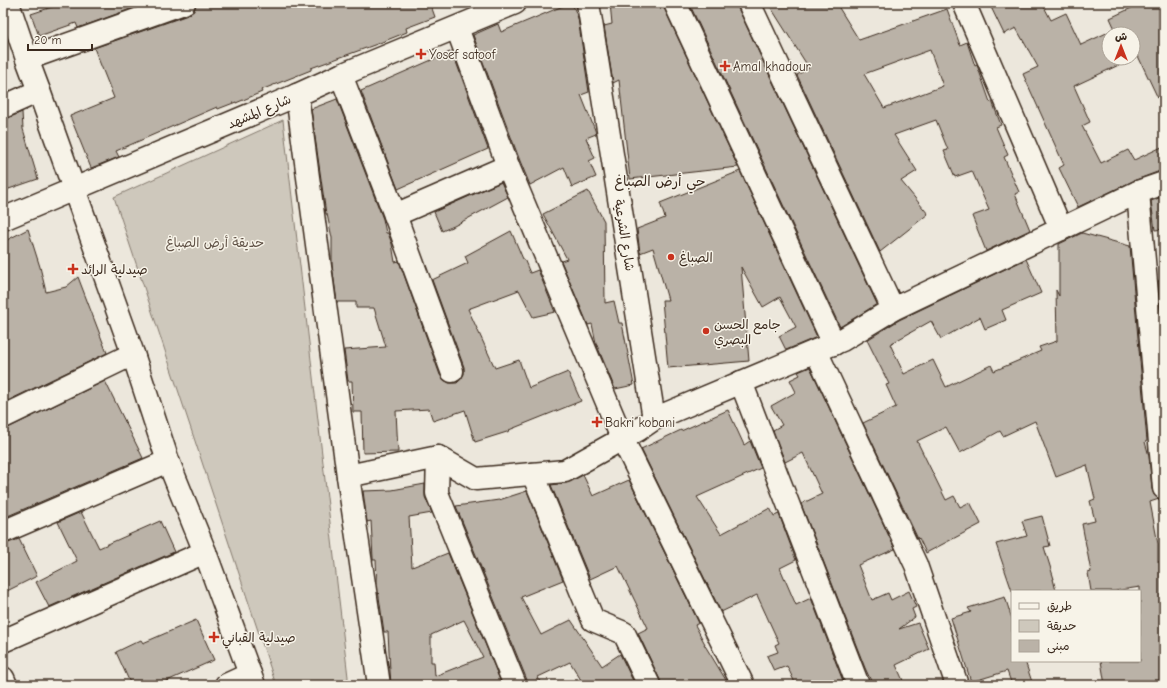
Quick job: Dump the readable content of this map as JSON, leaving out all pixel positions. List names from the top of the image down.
{
  "streets": {
    "street": ["شارع المشهد", "شارع الشرعية"]
  },
  "districts": ["حي أرض الصباغ"],
  "parks": ["حديقة أرض الصباغ"],
  "places": {
    "health": [
      "Yosef satoof",
      "Amal khadour",
      "صيدلية الرائد",
      "Bakri kobani",
      "صيدلية القباني"
    ],
    "other": ["الصباغ", "جامع الحسن البصري"]
  },
  "legend": ["طريق", "حديقة", "مبنى"],
  "scale_bar": "20 m",
  "north": "top"
}
